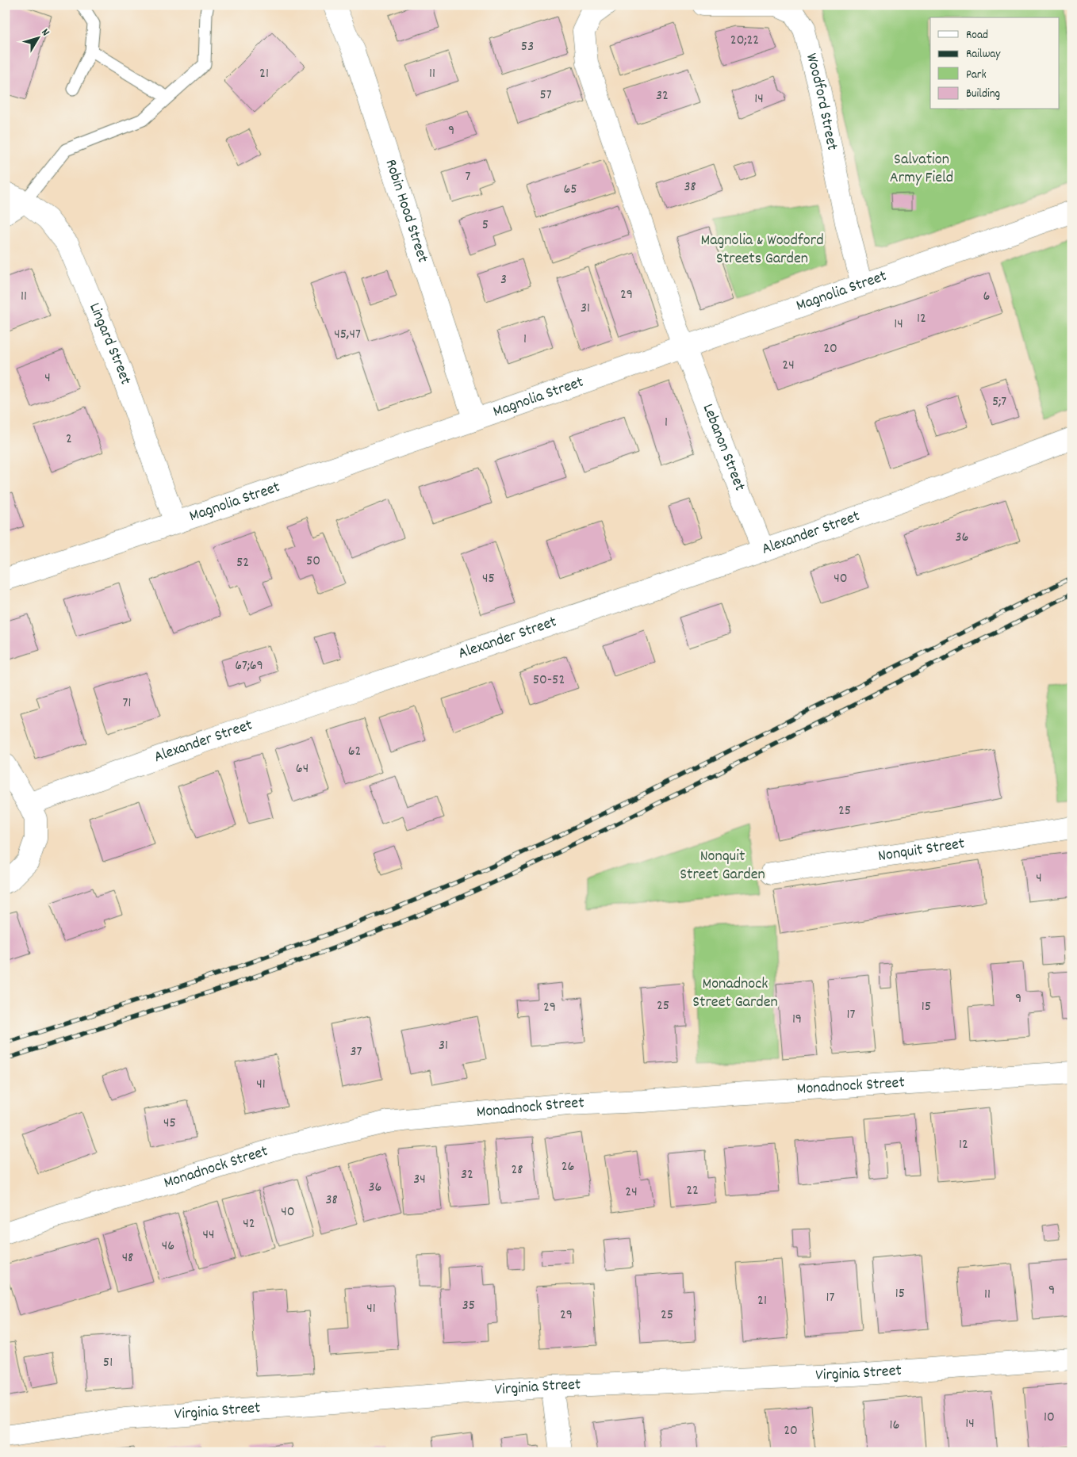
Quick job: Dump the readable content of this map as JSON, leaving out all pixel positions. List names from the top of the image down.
{
  "streets": {
    "street": [
      "Woodford Street",
      "Robin Hood Street",
      "Magnolia Street",
      "Lingard Street",
      "Lebanon Street",
      "Alexander Street",
      "Nonquit Street",
      "Monadnock Street",
      "Virginia Street"
    ]
  },
  "crossings": [
    ["Woodford Street", "Magnolia Street"],
    ["Robin Hood Street", "Magnolia Street"],
    ["Magnolia Street", "Lingard Street"],
    ["Magnolia Street", "Lebanon Street"],
    ["Lebanon Street", "Alexander Street"]
  ],
  "parks": [
    "Salvation Army Field",
    "Magnolia & Woodford Streets Garden",
    "Nonquit Street Garden",
    "Monadnock Street Garden"
  ],
  "house_numbers": [
    "20;22",
    "53",
    "21",
    "11",
    "57",
    "32",
    "14",
    "9",
    "7",
    "38",
    "65",
    "5",
    "3",
    "29",
    "11",
    "6",
    "31",
    "12",
    "14",
    "45,47",
    "1",
    "20",
    "24",
    "4",
    "5;7",
    "1",
    "2",
    "36",
    "50",
    "52",
    "45",
    "40",
    "67;69",
    "50-52",
    "71",
    "62",
    "64",
    "25",
    "4",
    "9",
    "25",
    "15",
    "29",
    "17",
    "19",
    "31",
    "37",
    "41",
    "45",
    "12",
    "26",
    "28",
    "32",
    "34",
    "36",
    "22",
    "24",
    "38",
    "40",
    "42",
    "44",
    "46",
    "48",
    "9",
    "15",
    "11",
    "17",
    "21",
    "35",
    "41",
    "29",
    "25",
    "51",
    "10",
    "14",
    "16",
    "20"
  ],
  "legend": [
    "Road",
    "Railway",
    "Park",
    "Building"
  ],
  "north": "top right"
}
